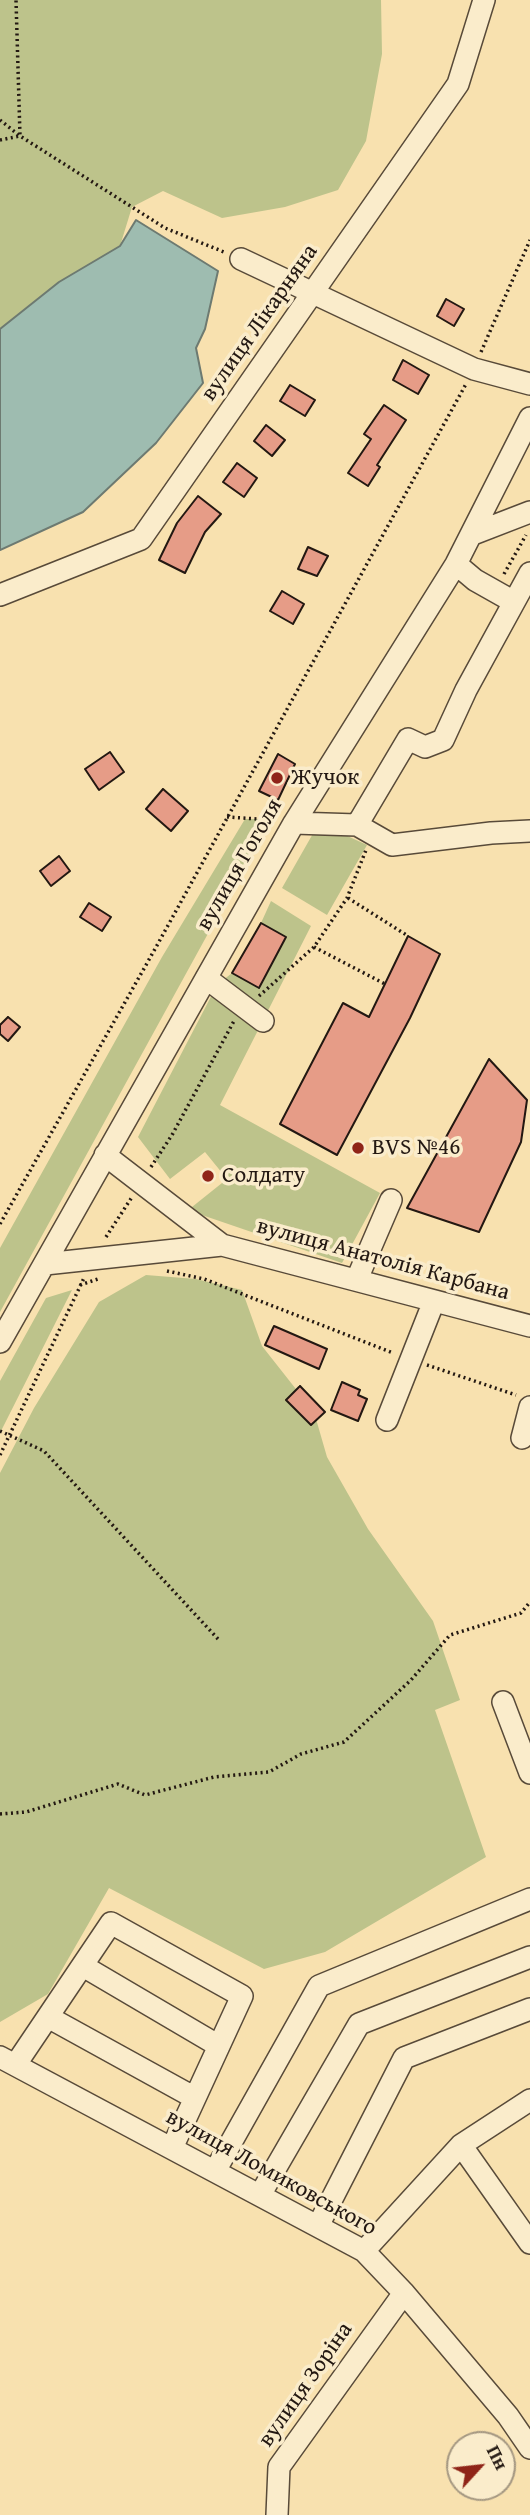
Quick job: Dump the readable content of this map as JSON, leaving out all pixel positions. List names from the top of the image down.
{
  "streets": {
    "street": [
      "вулиця Лікарняна",
      "вулиця Гоголя",
      "вулиця Анатолія Карбана",
      "вулиця Ломиковського",
      "вулиця Зоріна"
    ]
  },
  "crossings": [
    ["вулиця Ломиковського", "вулиця Зоріна"]
  ],
  "places": ["Жучок", "BVS №46", "Солдату"],
  "north": "top right"
}
